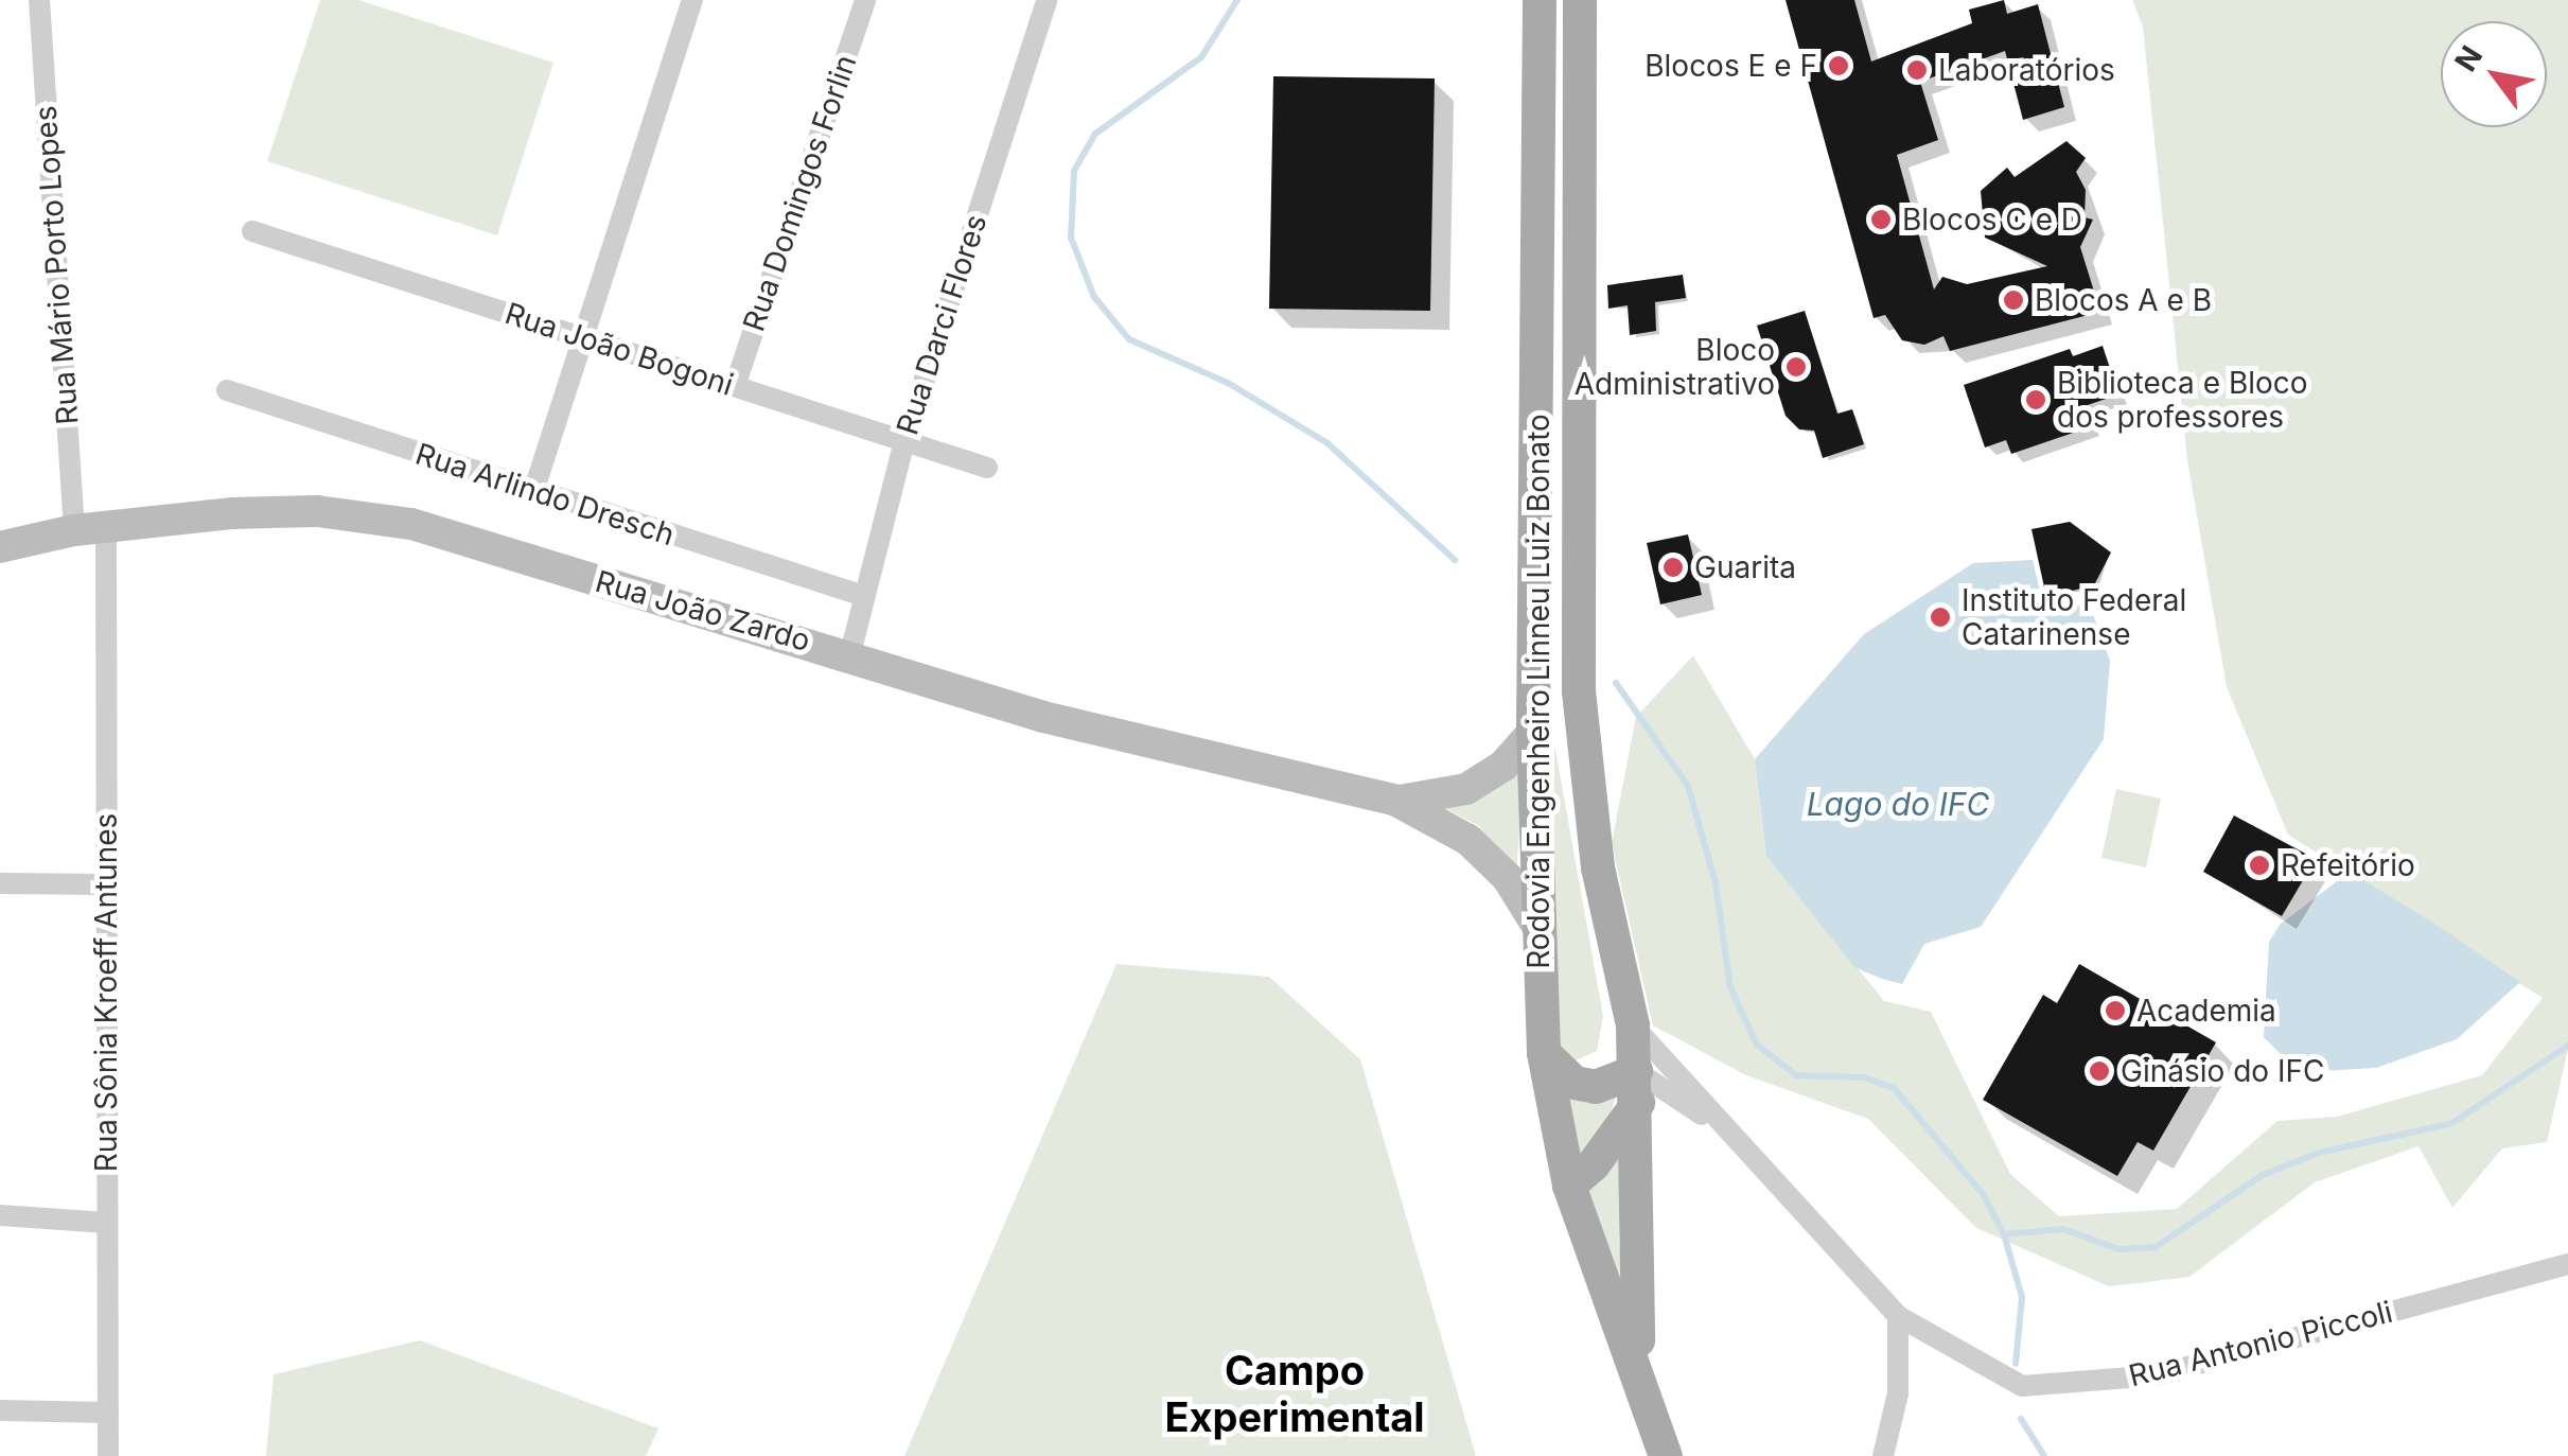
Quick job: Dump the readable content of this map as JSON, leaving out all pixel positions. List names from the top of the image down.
{
  "streets": {
    "main road": ["Rua João Zardo", "Rodovia Engenheiro Linneu Luiz Bonato"],
    "street": [
      "Rua Domingos Forlin",
      "Rua Mário Porto Lopes",
      "Rua Darci Flores",
      "Rua João Bogoni",
      "Rua Arlindo Dresch",
      "Rua Sônia Kroeff Antunes",
      "Rua Antonio Piccoli"
    ]
  },
  "crossings": [
    ["Rua Domingos Forlin", "Rua João Bogoni"],
    ["Rua Mário Porto Lopes", "Rua João Zardo"],
    ["Rua Mário Porto Lopes", "Rua Sônia Kroeff Antunes"],
    ["Rua Darci Flores", "Rua João Bogoni"],
    ["Rua Darci Flores", "Rua Arlindo Dresch"],
    ["Rua Darci Flores", "Rua João Zardo"],
    ["Rua João Zardo", "Rodovia Engenheiro Linneu Luiz Bonato"],
    ["Rua João Zardo", "Rua Sônia Kroeff Antunes"]
  ],
  "districts": ["Campo Experimental"],
  "water": ["Lago do IFC"],
  "places": [
    "Blocos E e F",
    "Laboratórios",
    "Blocos C e D",
    "Blocos A e B",
    "Bloco Administrativo",
    "Biblioteca e Bloco dos professores",
    "Guarita",
    "Instituto Federal Catarinense",
    "Refeitório",
    "Academia",
    "Ginásio do IFC"
  ],
  "north": "top left"
}
